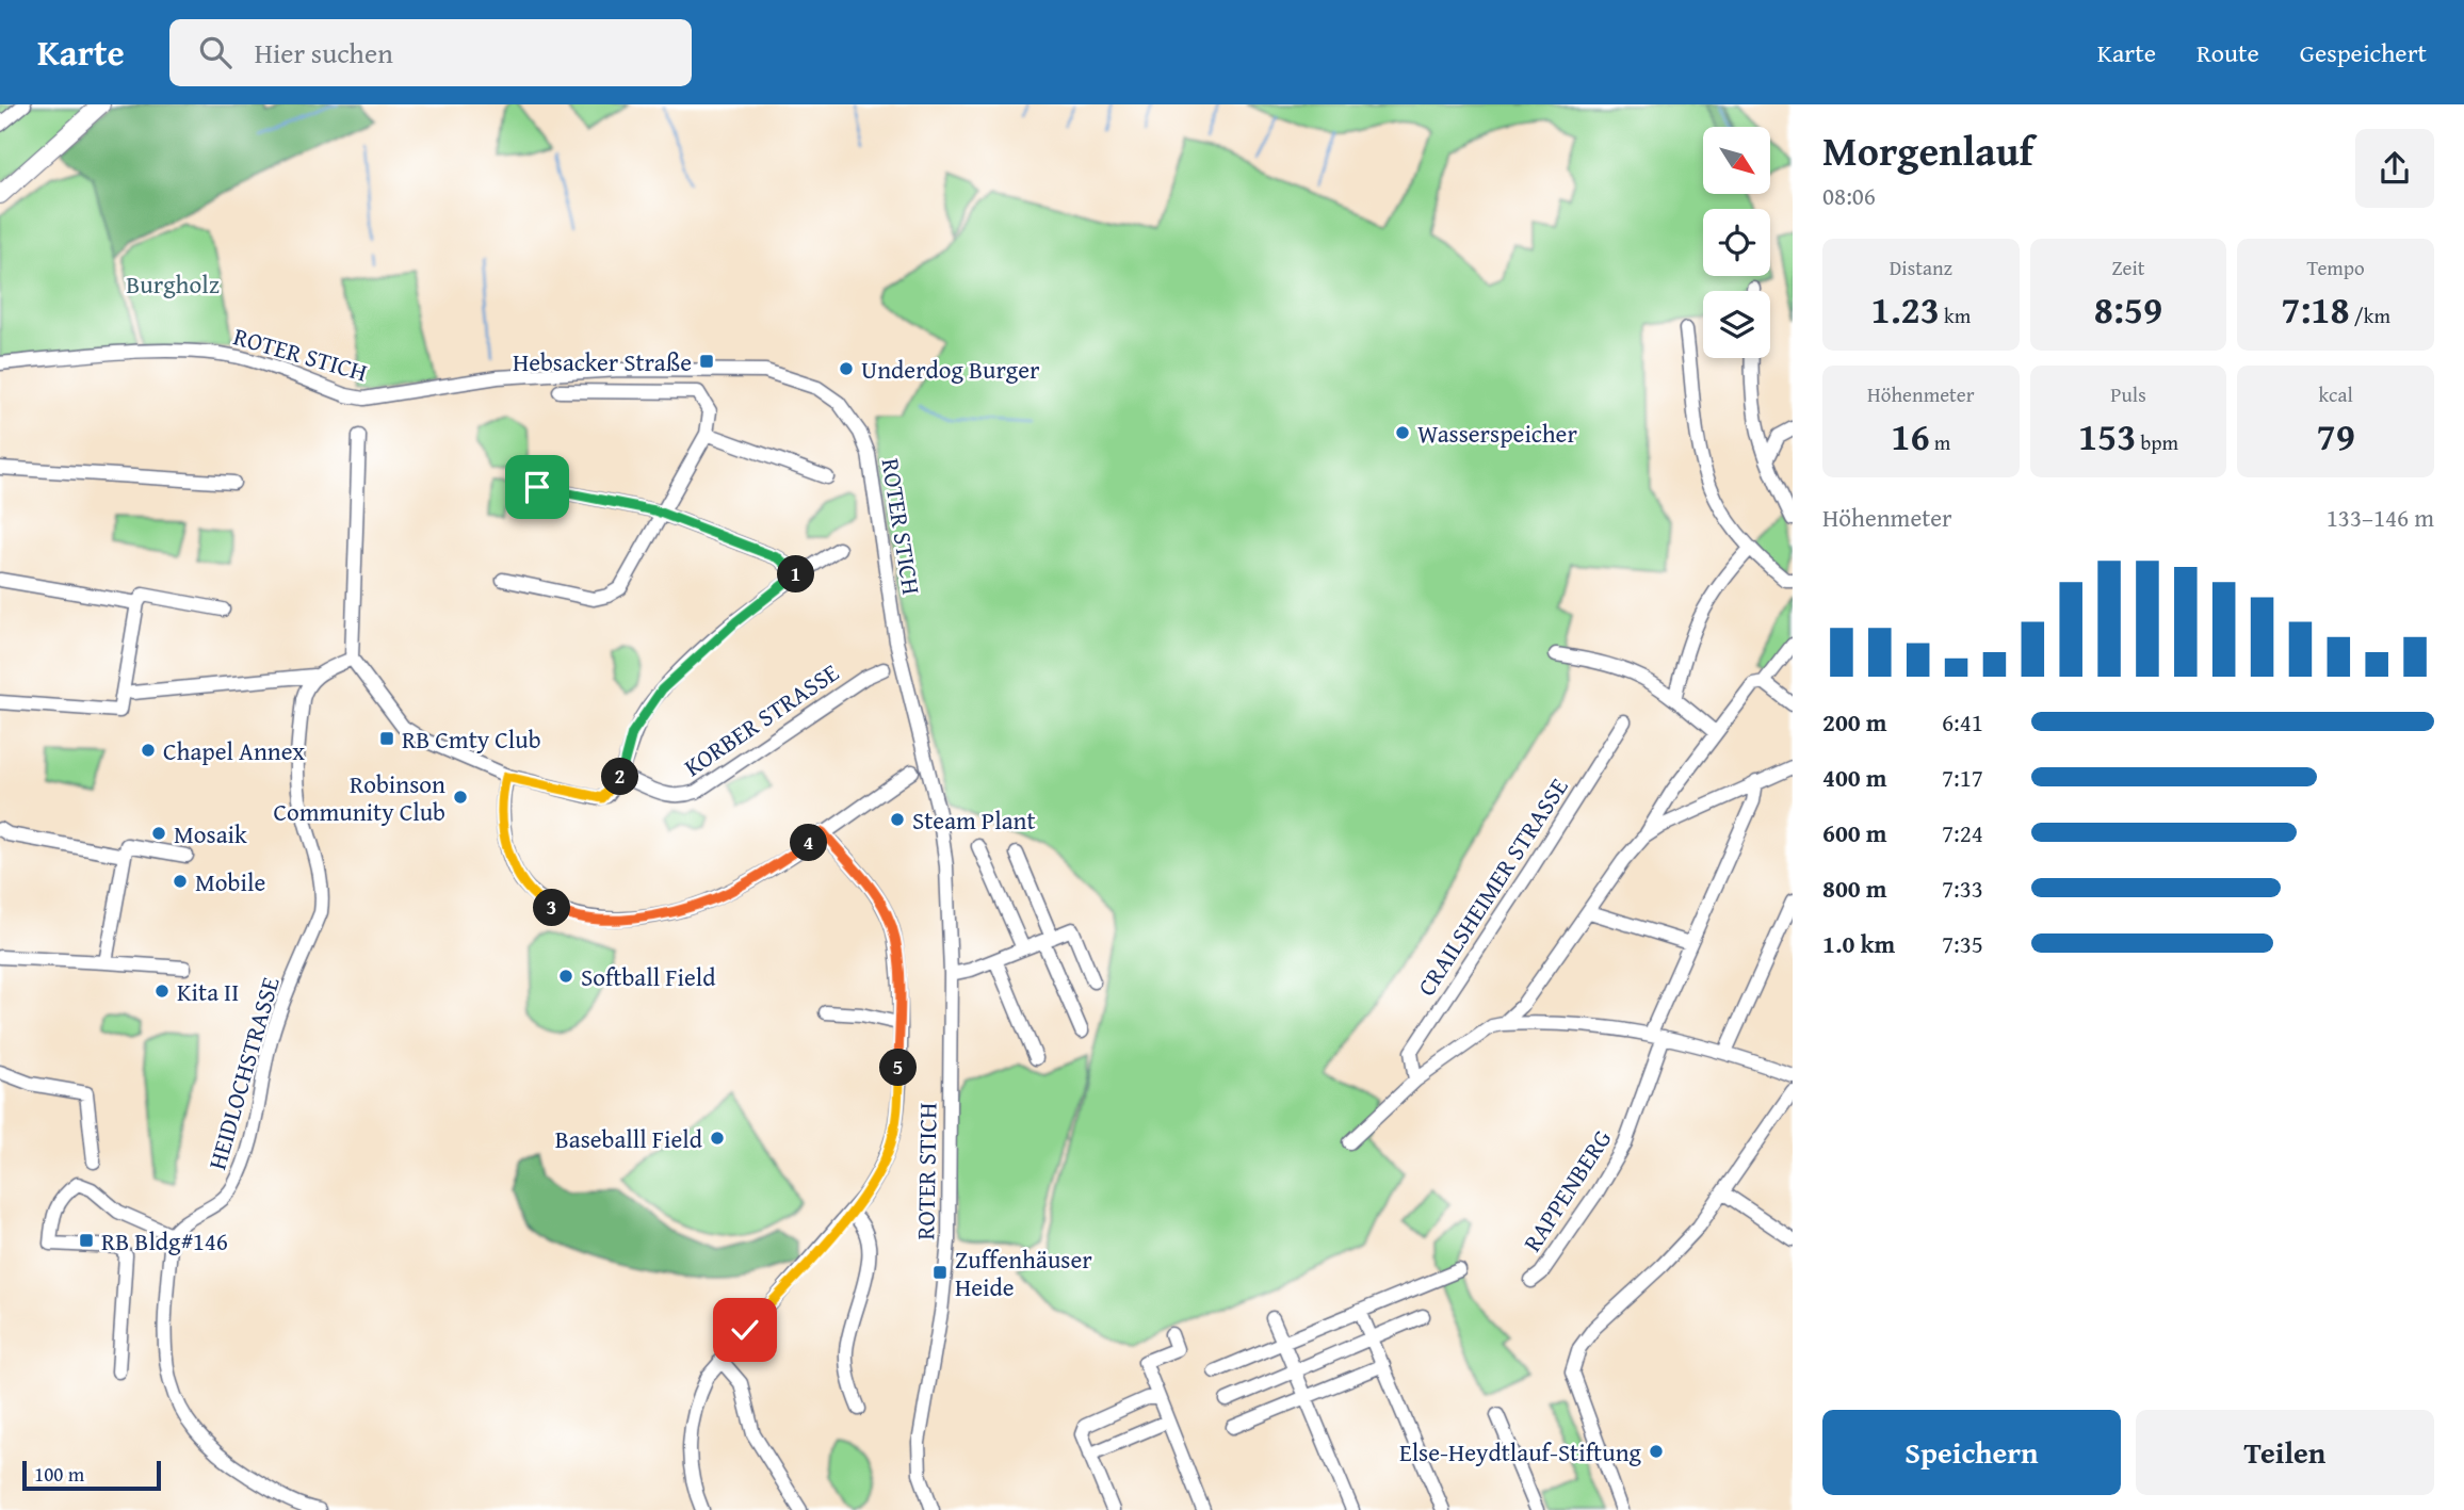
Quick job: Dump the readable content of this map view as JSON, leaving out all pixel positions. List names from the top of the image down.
{
  "streets": {
    "street": [
      "ROTER STICH",
      "KORBER STRASSE",
      "CRAILSHEIMER STRASSE",
      "HEIDLOCHSTRASSE",
      "RAPPENBERG"
    ]
  },
  "parks": ["Burgholz"],
  "places": {
    "transit": [
      "Hebsacker Straße",
      "RB Cmty Club",
      "RB Bldg#146",
      "Zuffenhäuser Heide"
    ],
    "other": [
      "Underdog Burger",
      "Wasserspeicher",
      "Chapel Annex",
      "Robinson Community Club",
      "Steam Plant",
      "Mosaik",
      "Mobile",
      "Softball Field",
      "Kita II",
      "Baseballl Field",
      "Else-Heydtlauf-Stiftung"
    ]
  },
  "scale_bar": "100 m",
  "north": "bottom right",
  "page": {
    "header": "Karte",
    "search": "Hier suchen",
    "nav": ["Karte", "Route", "Gespeichert"],
    "heading": ["Morgenlauf", "08:06"],
    "stats": [
      ["Distanz", "1.23 km"],
      ["Zeit", "8:59"],
      ["Tempo", "7:18 /km"],
      ["Höhenmeter", "16 m"],
      ["Puls", "153 bpm"],
      ["kcal", "79"]
    ],
    "chart": ["Höhenmeter", "133–146 m"],
    "pins": [
      "1",
      "2",
      "4",
      "3",
      "5"
    ],
    "list": [
      {
        "name": "200 m",
        "note": "6:41"
      },
      {
        "name": "400 m",
        "note": "7:17"
      },
      {
        "name": "600 m",
        "note": "7:24"
      },
      {
        "name": "800 m",
        "note": "7:33"
      },
      {
        "name": "1.0 km",
        "note": "7:35"
      }
    ],
    "buttons": ["Speichern", "Teilen"],
    "scale": "100 m"
  }
}
